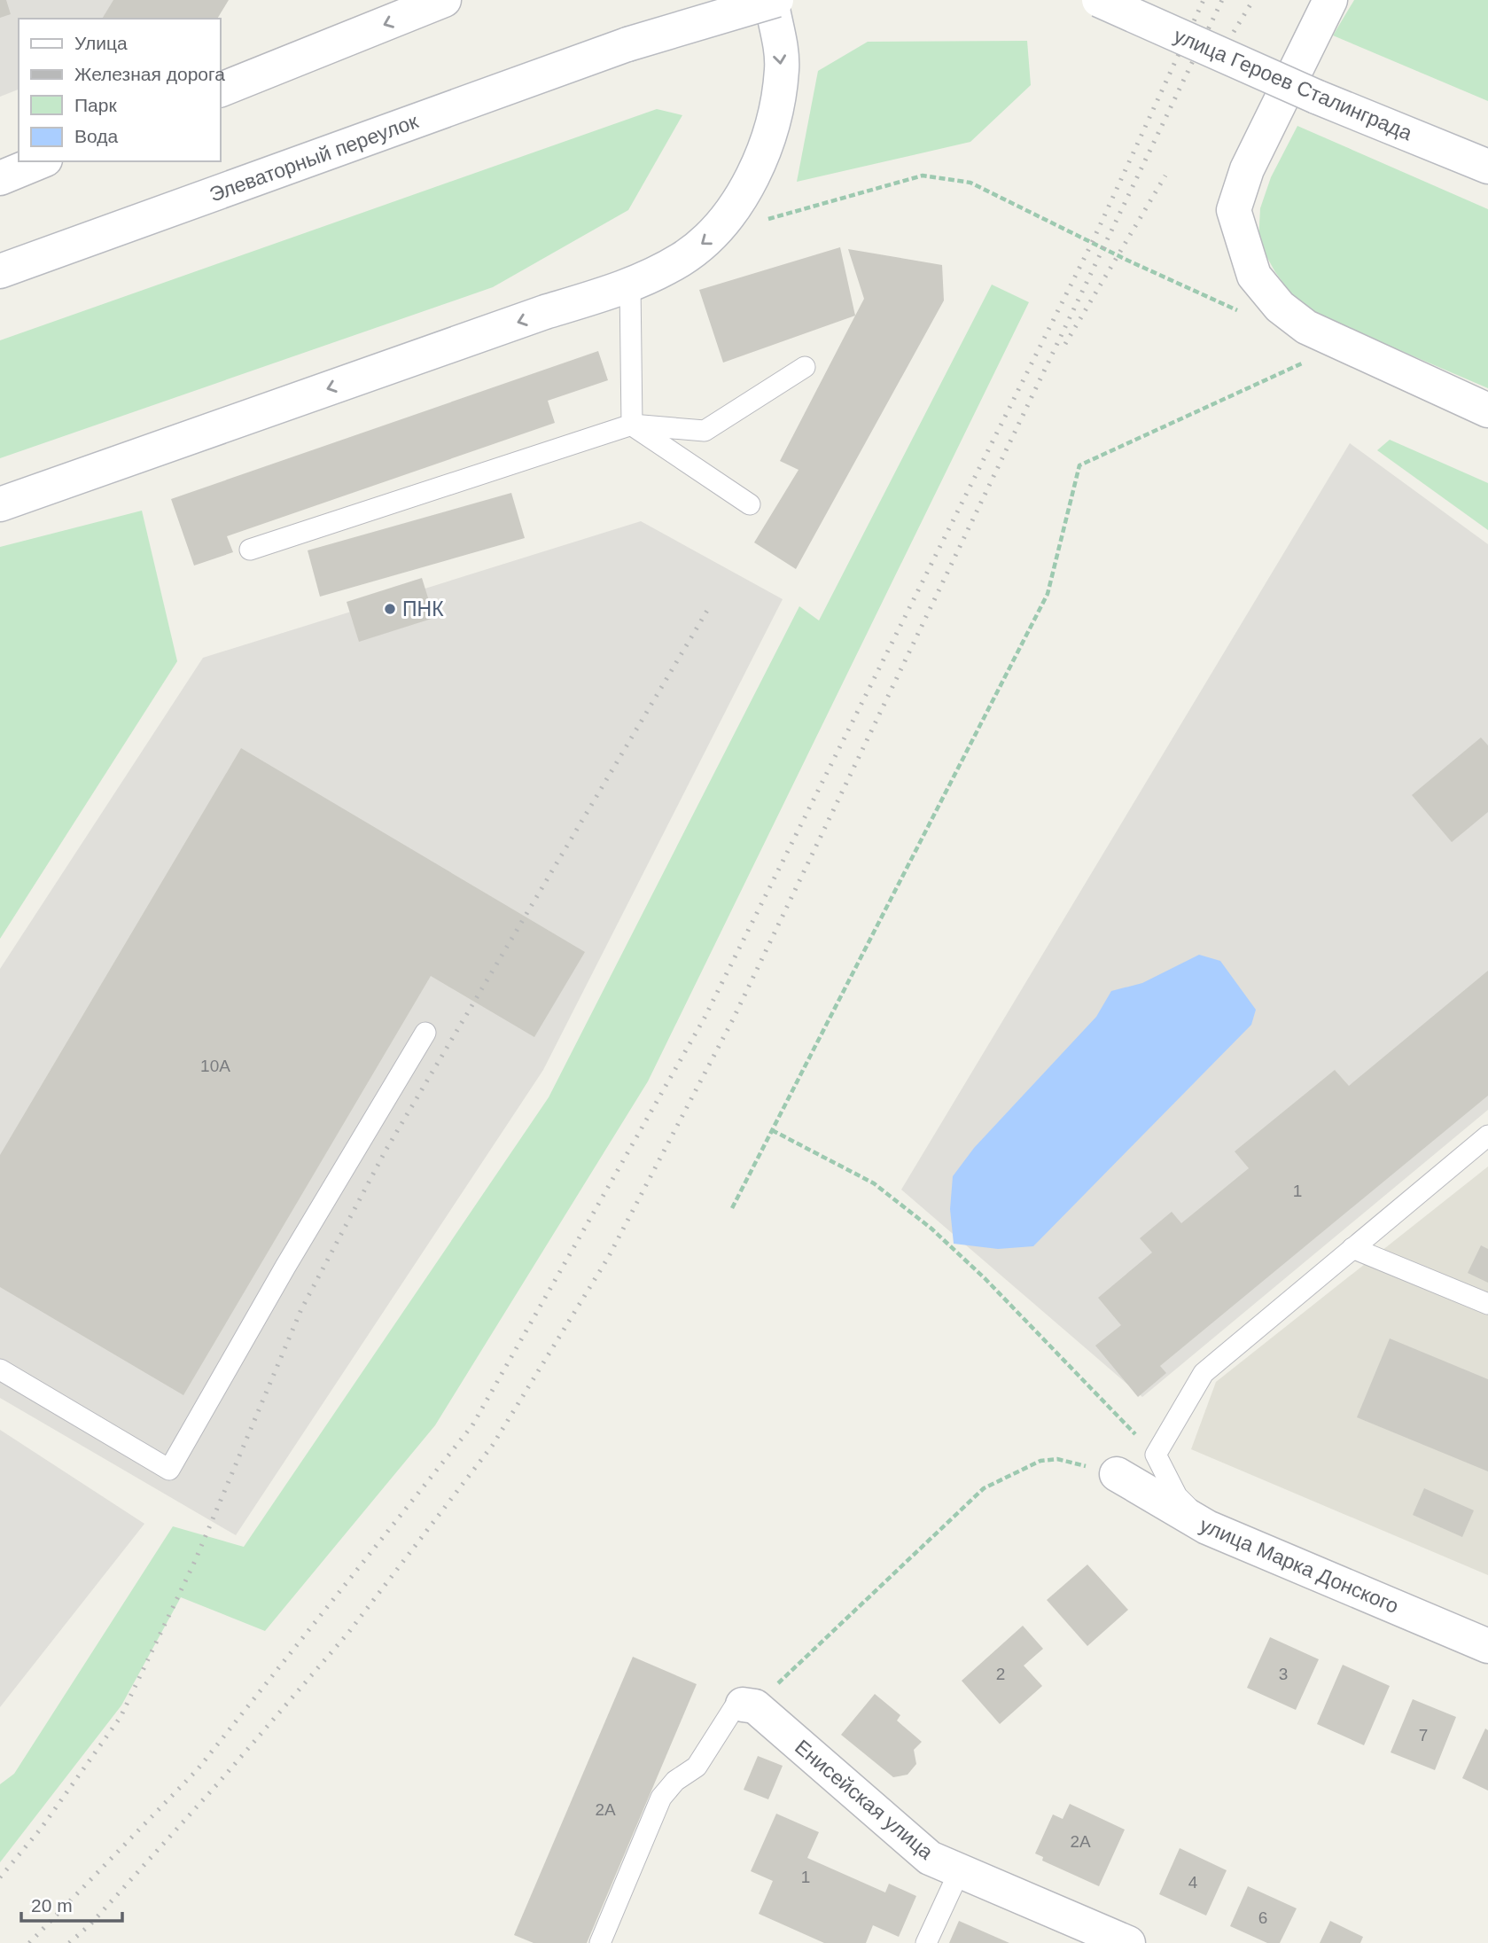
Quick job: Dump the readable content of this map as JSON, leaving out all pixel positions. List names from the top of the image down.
{
  "streets": {
    "main road": [
      "улица Героев Сталинграда",
      "Элеваторный переулок",
      "улица Марка Донского",
      "Енисейская улица"
    ]
  },
  "places": ["ПНК"],
  "house_numbers": [
    "10А",
    "1",
    "2",
    "3",
    "7",
    "2А",
    "2А",
    "1",
    "4",
    "6"
  ],
  "legend": [
    "Улица",
    "Железная дорога",
    "Парк",
    "Вода"
  ],
  "scale_bar": "20 m"
}
